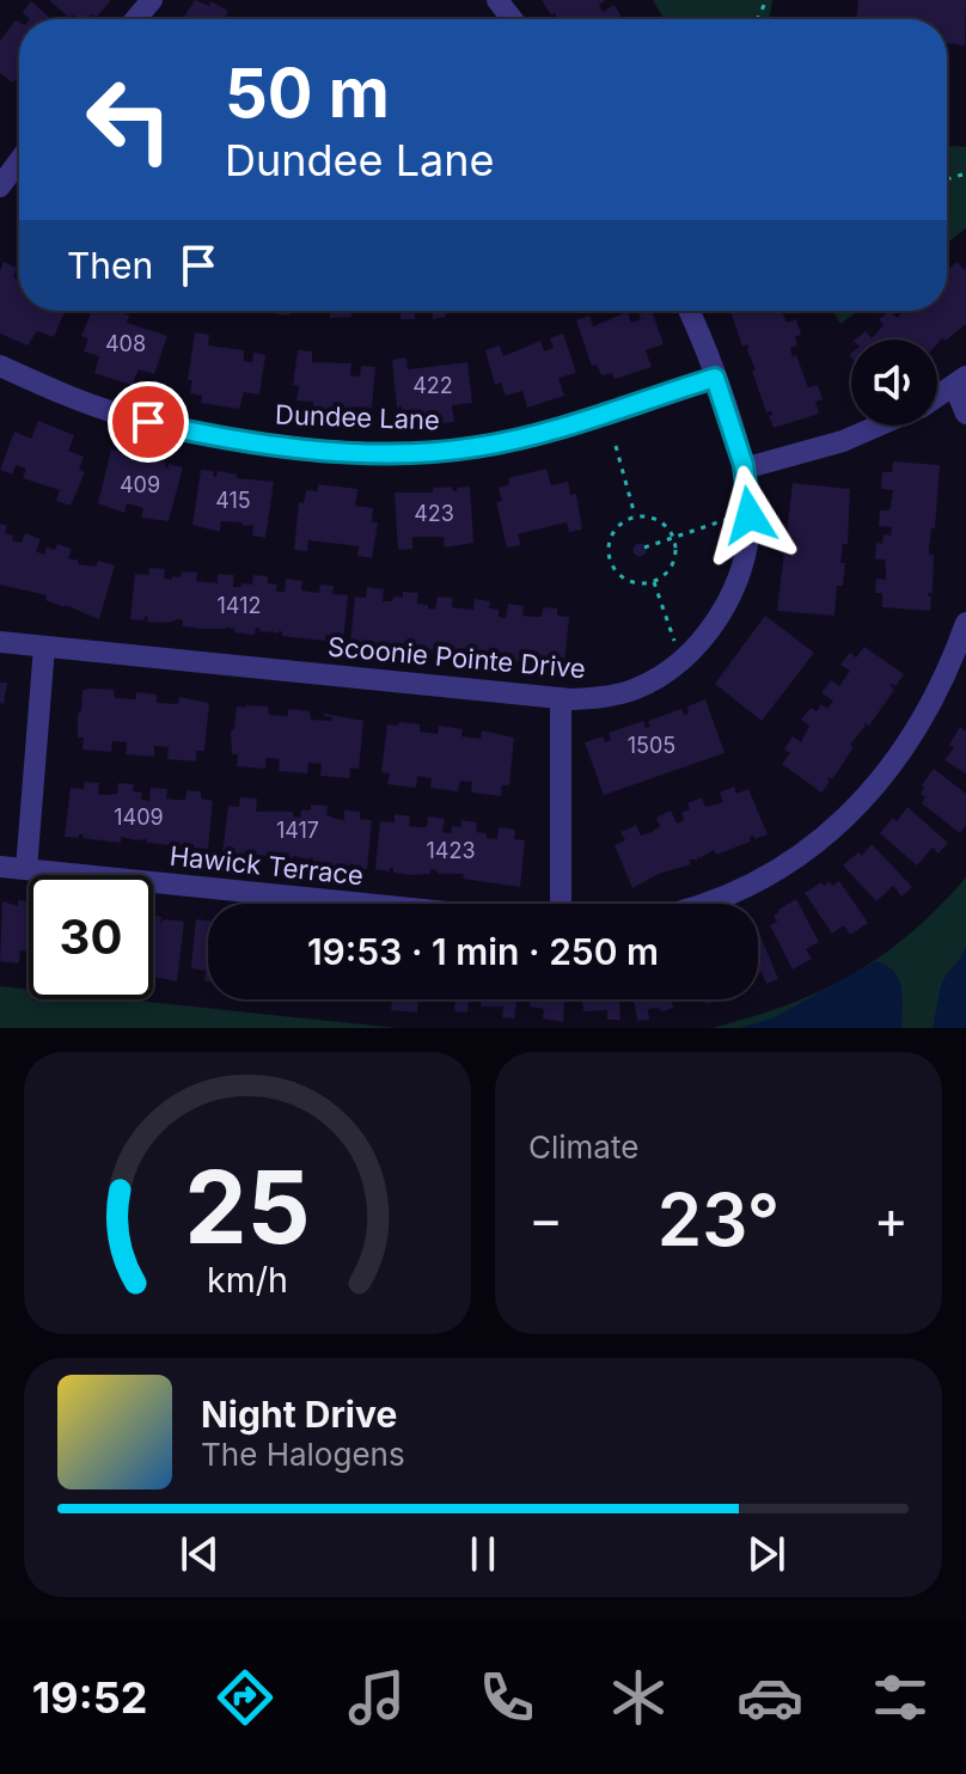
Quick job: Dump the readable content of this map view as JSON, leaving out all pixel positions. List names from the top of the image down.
{
  "streets": {
    "street": ["Dundee Lane", "Scoonie Pointe Drive", "Hawick Terrace"]
  },
  "crossings": [
    ["Dundee Lane", "Scoonie Pointe Drive"]
  ],
  "house_numbers": [
    "408",
    "422",
    "409",
    "415",
    "423",
    "1412",
    "1505",
    "1409",
    "1417",
    "1423"
  ],
  "page": {
    "turn": ["50 m", "Dundee Lane"],
    "then": "Then",
    "limit": "30",
    "trip": "19:53 · 1 min · 250 m",
    "tile": "Climate",
    "heat": ["−", "23°", "+"],
    "song": ["Night Drive", "The Halogens"],
    "tabs": "19:52",
    "gauge": ["25", "km/h"]
  }
}
